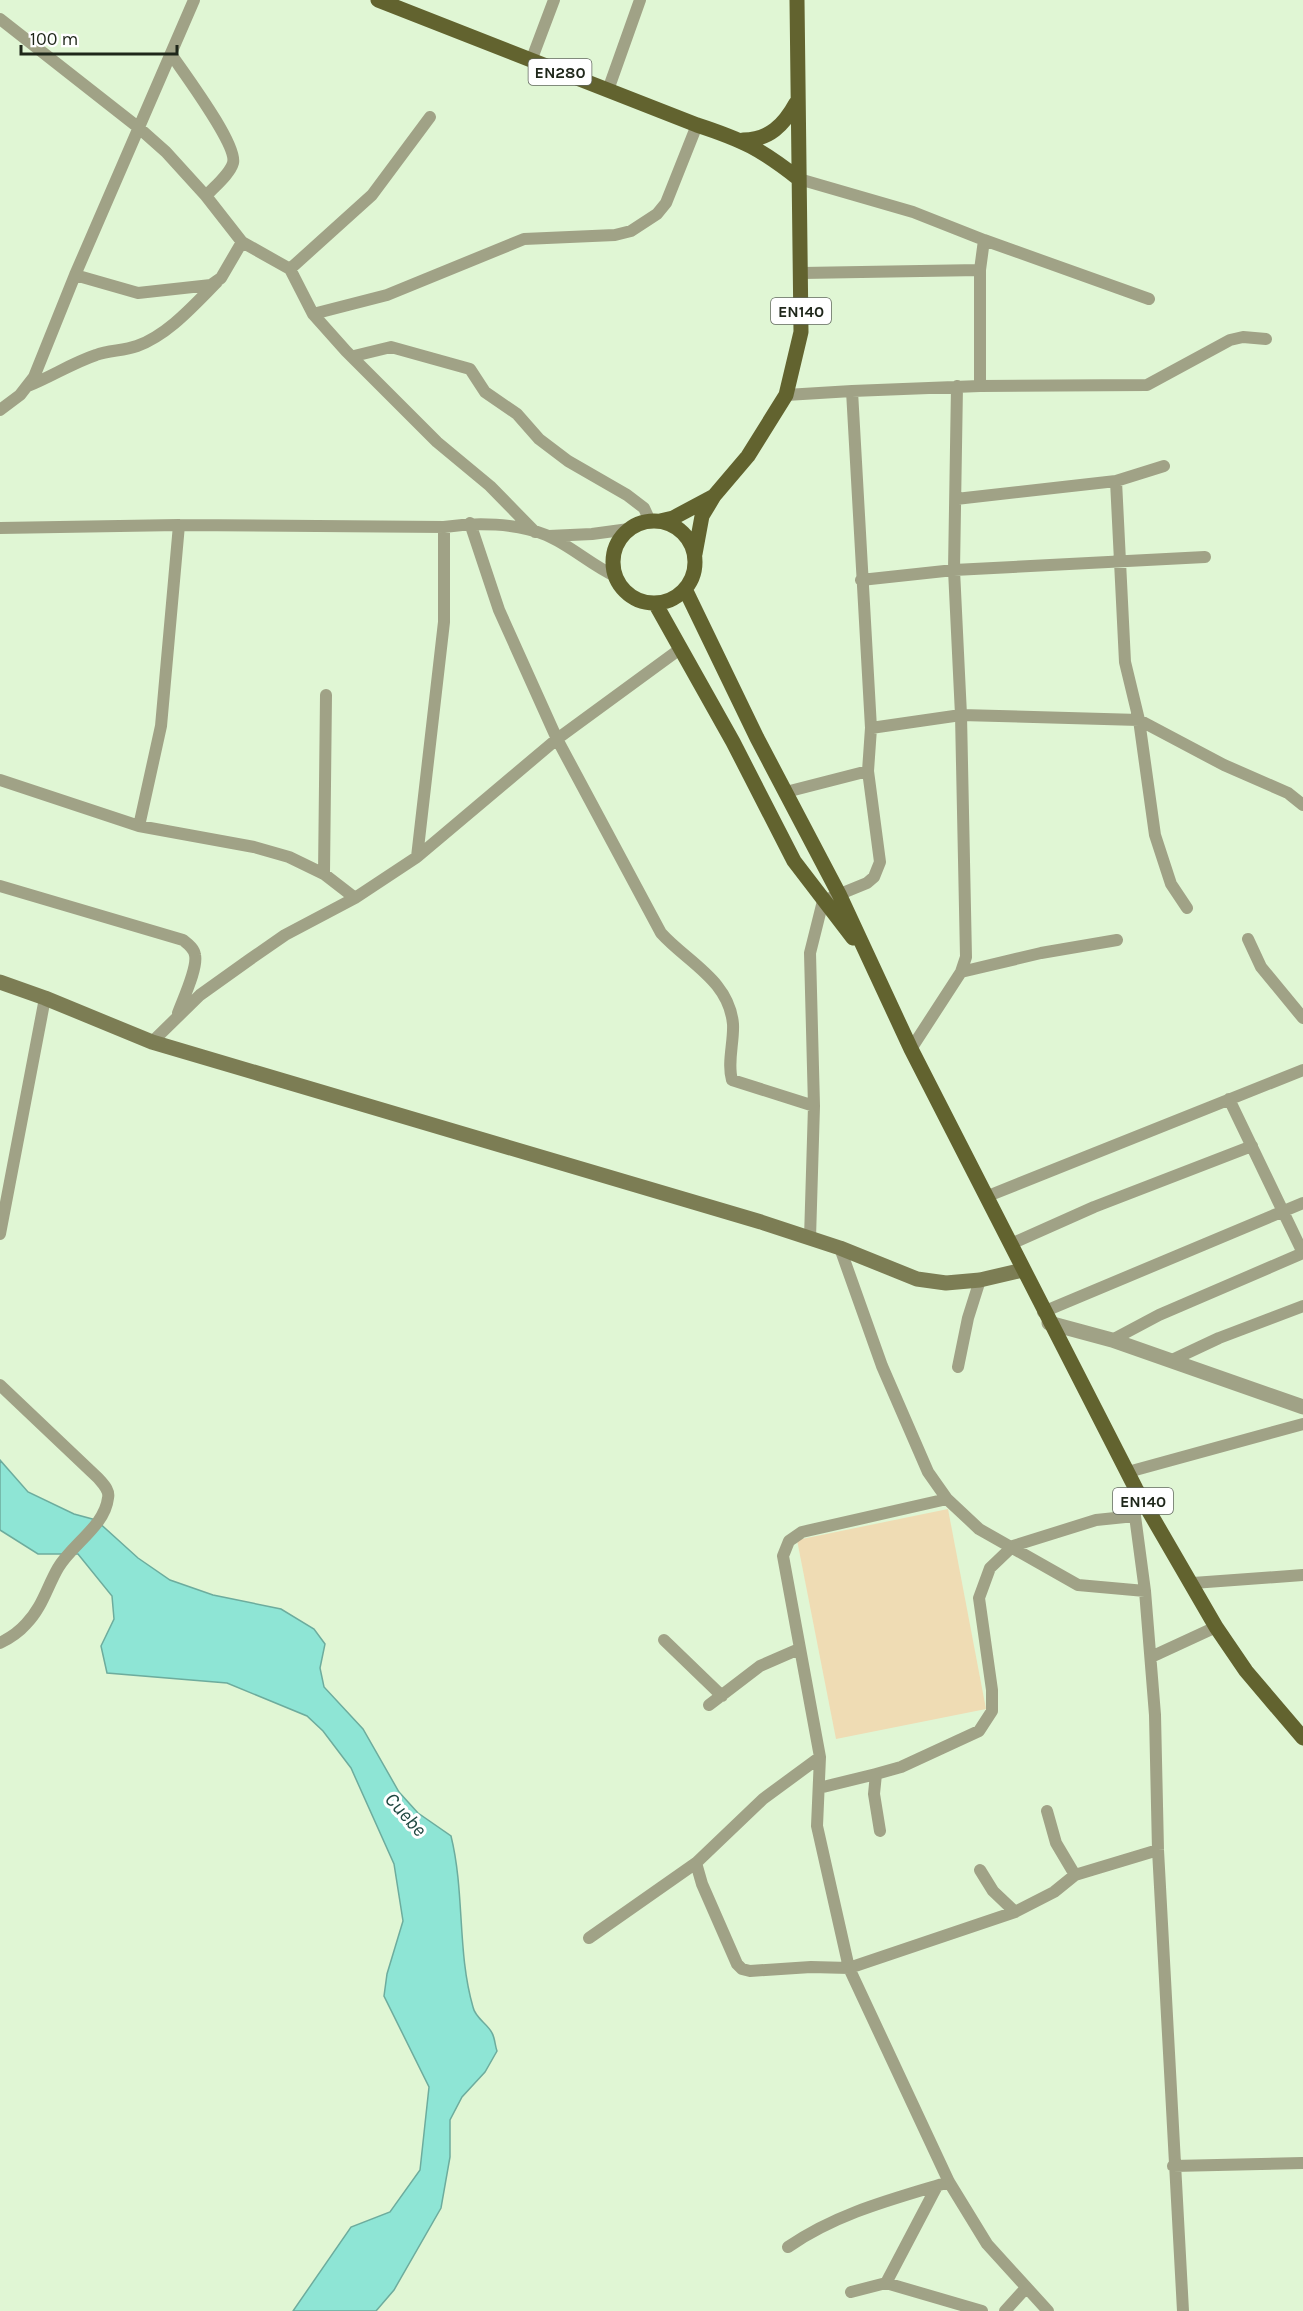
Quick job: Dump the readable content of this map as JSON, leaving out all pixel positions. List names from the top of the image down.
{
  "streets": {
    "main road": ["EN280", "EN140"]
  },
  "crossings": [
    ["EN280", "EN140"]
  ],
  "water": ["Cuebe"],
  "scale_bar": "100 m"
}
